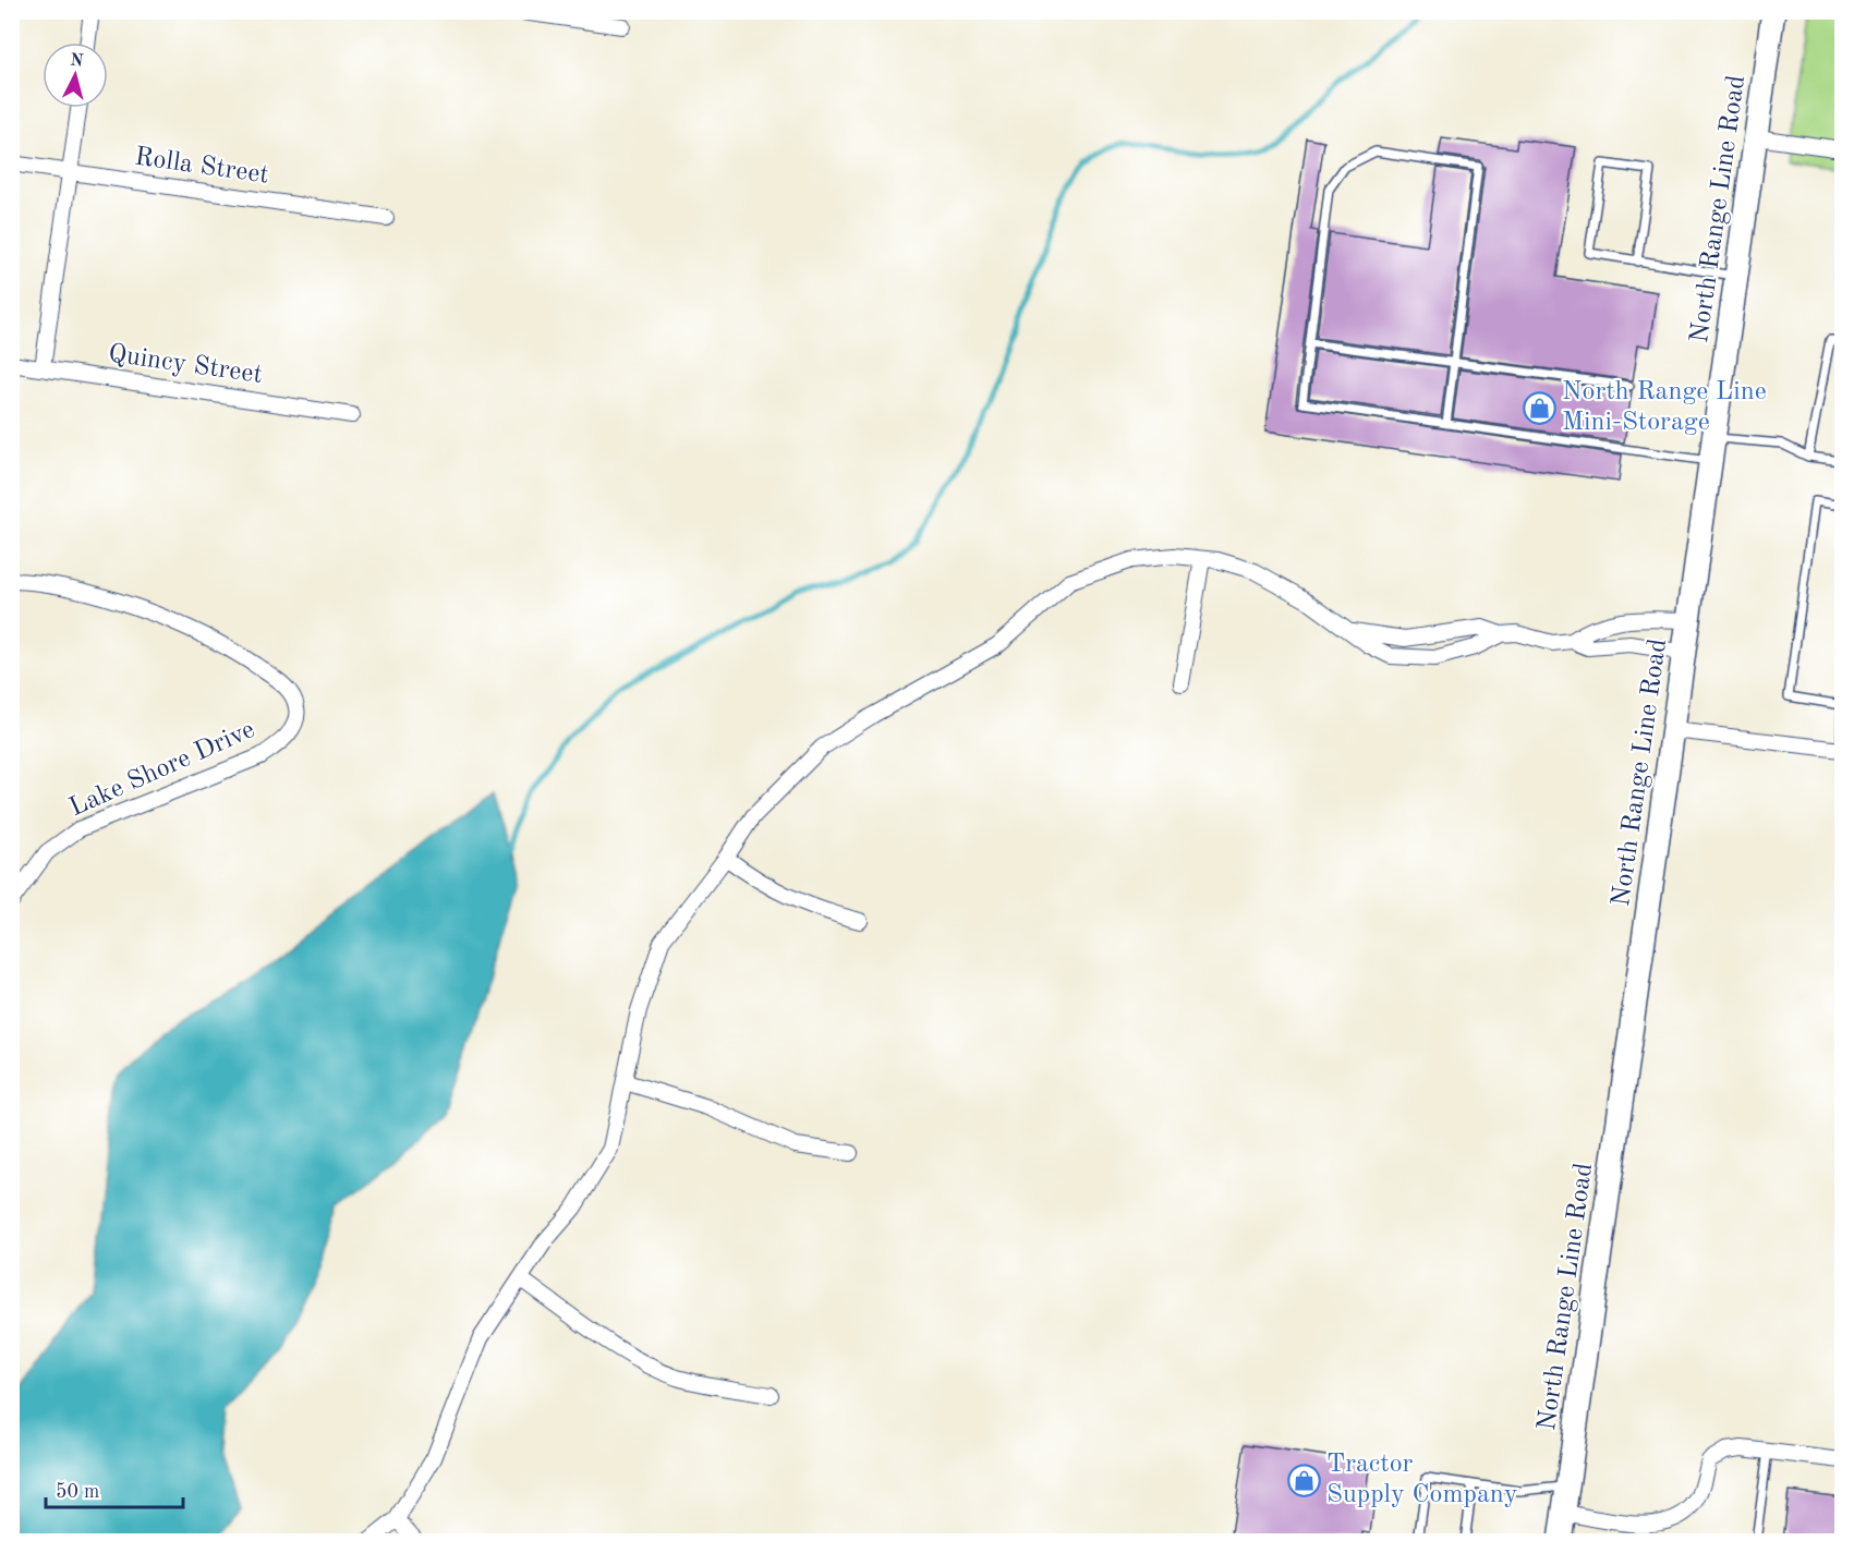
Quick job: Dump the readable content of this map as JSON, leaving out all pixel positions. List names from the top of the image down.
{
  "streets": {
    "main road": ["North Range Line Road"],
    "street": ["Rolla Street", "Quincy Street", "Lake Shore Drive"]
  },
  "places": {
    "shop": ["North Range Line Mini-Storage", "Tractor Supply Company"]
  },
  "scale_bar": "50 m",
  "north": "top"
}
